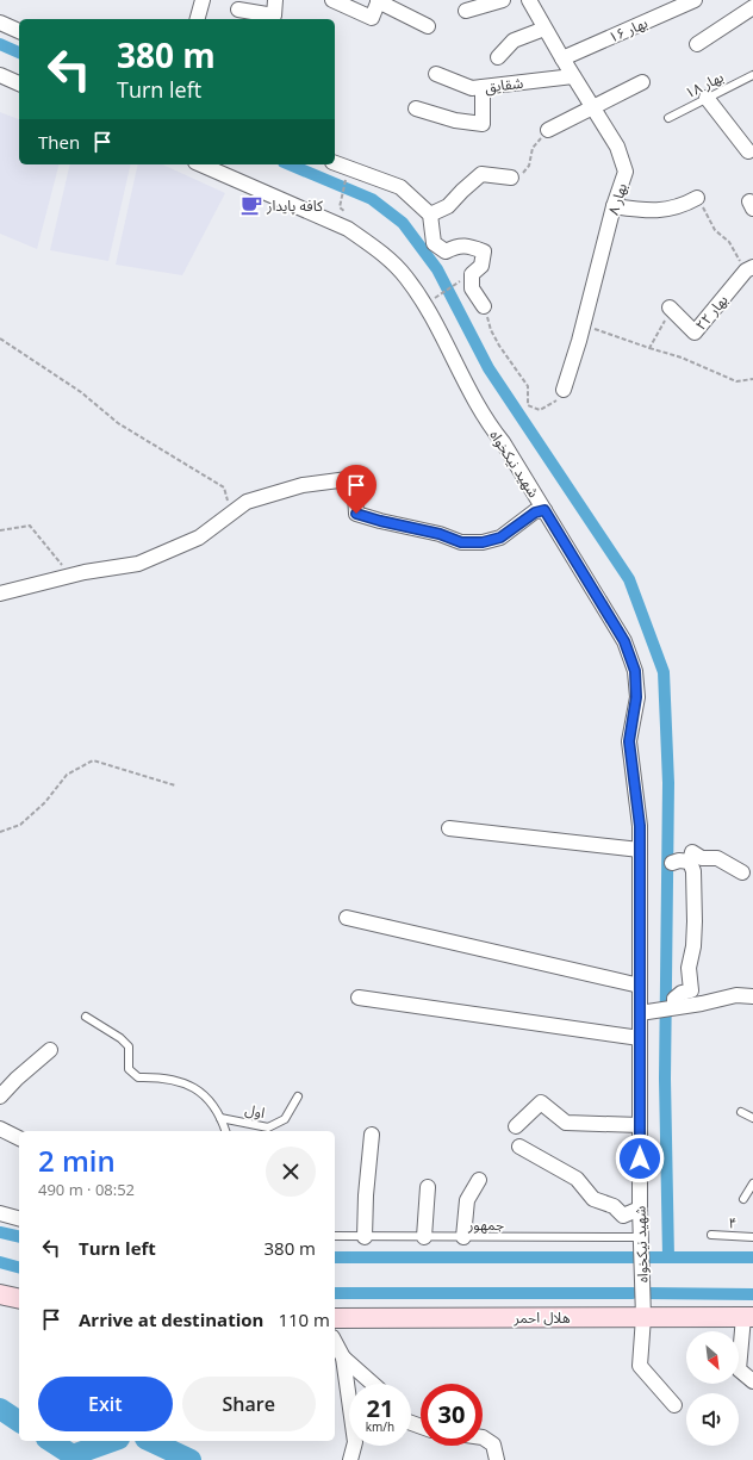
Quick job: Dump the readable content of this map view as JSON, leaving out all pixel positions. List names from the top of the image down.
{
  "streets": {
    "main road": ["هلال احمر"],
    "street": [
      "بهار ۱۶",
      "شقایق",
      "بهار ۸",
      "بهار ۲۲",
      "شهید نیکخواه"
    ],
    "lane": [
      "بهار ۱۸",
      "اول",
      "۴",
      "جمهور"
    ]
  },
  "crossings": [
    ["بهار ۱۶", "بهار ۸"],
    ["شقایق", "بهار ۸"],
    ["شهید نیکخواه", "جمهور"],
    ["شهید نیکخواه", "هلال احمر"]
  ],
  "places": {
    "cafe": ["کافه پایدار"]
  },
  "north": "bottom right",
  "page": {
    "turn": ["380 m", "Turn left"],
    "then": "Then",
    "heading": ["2 min", "490 m · 08:52"],
    "list": [
      {
        "name": "Turn left",
        "value": "380 m"
      },
      {
        "name": "Arrive at destination",
        "value": "110 m"
      }
    ],
    "buttons": ["Exit", "Share"],
    "speed": "21 km/h",
    "limit": "30"
  }
}
